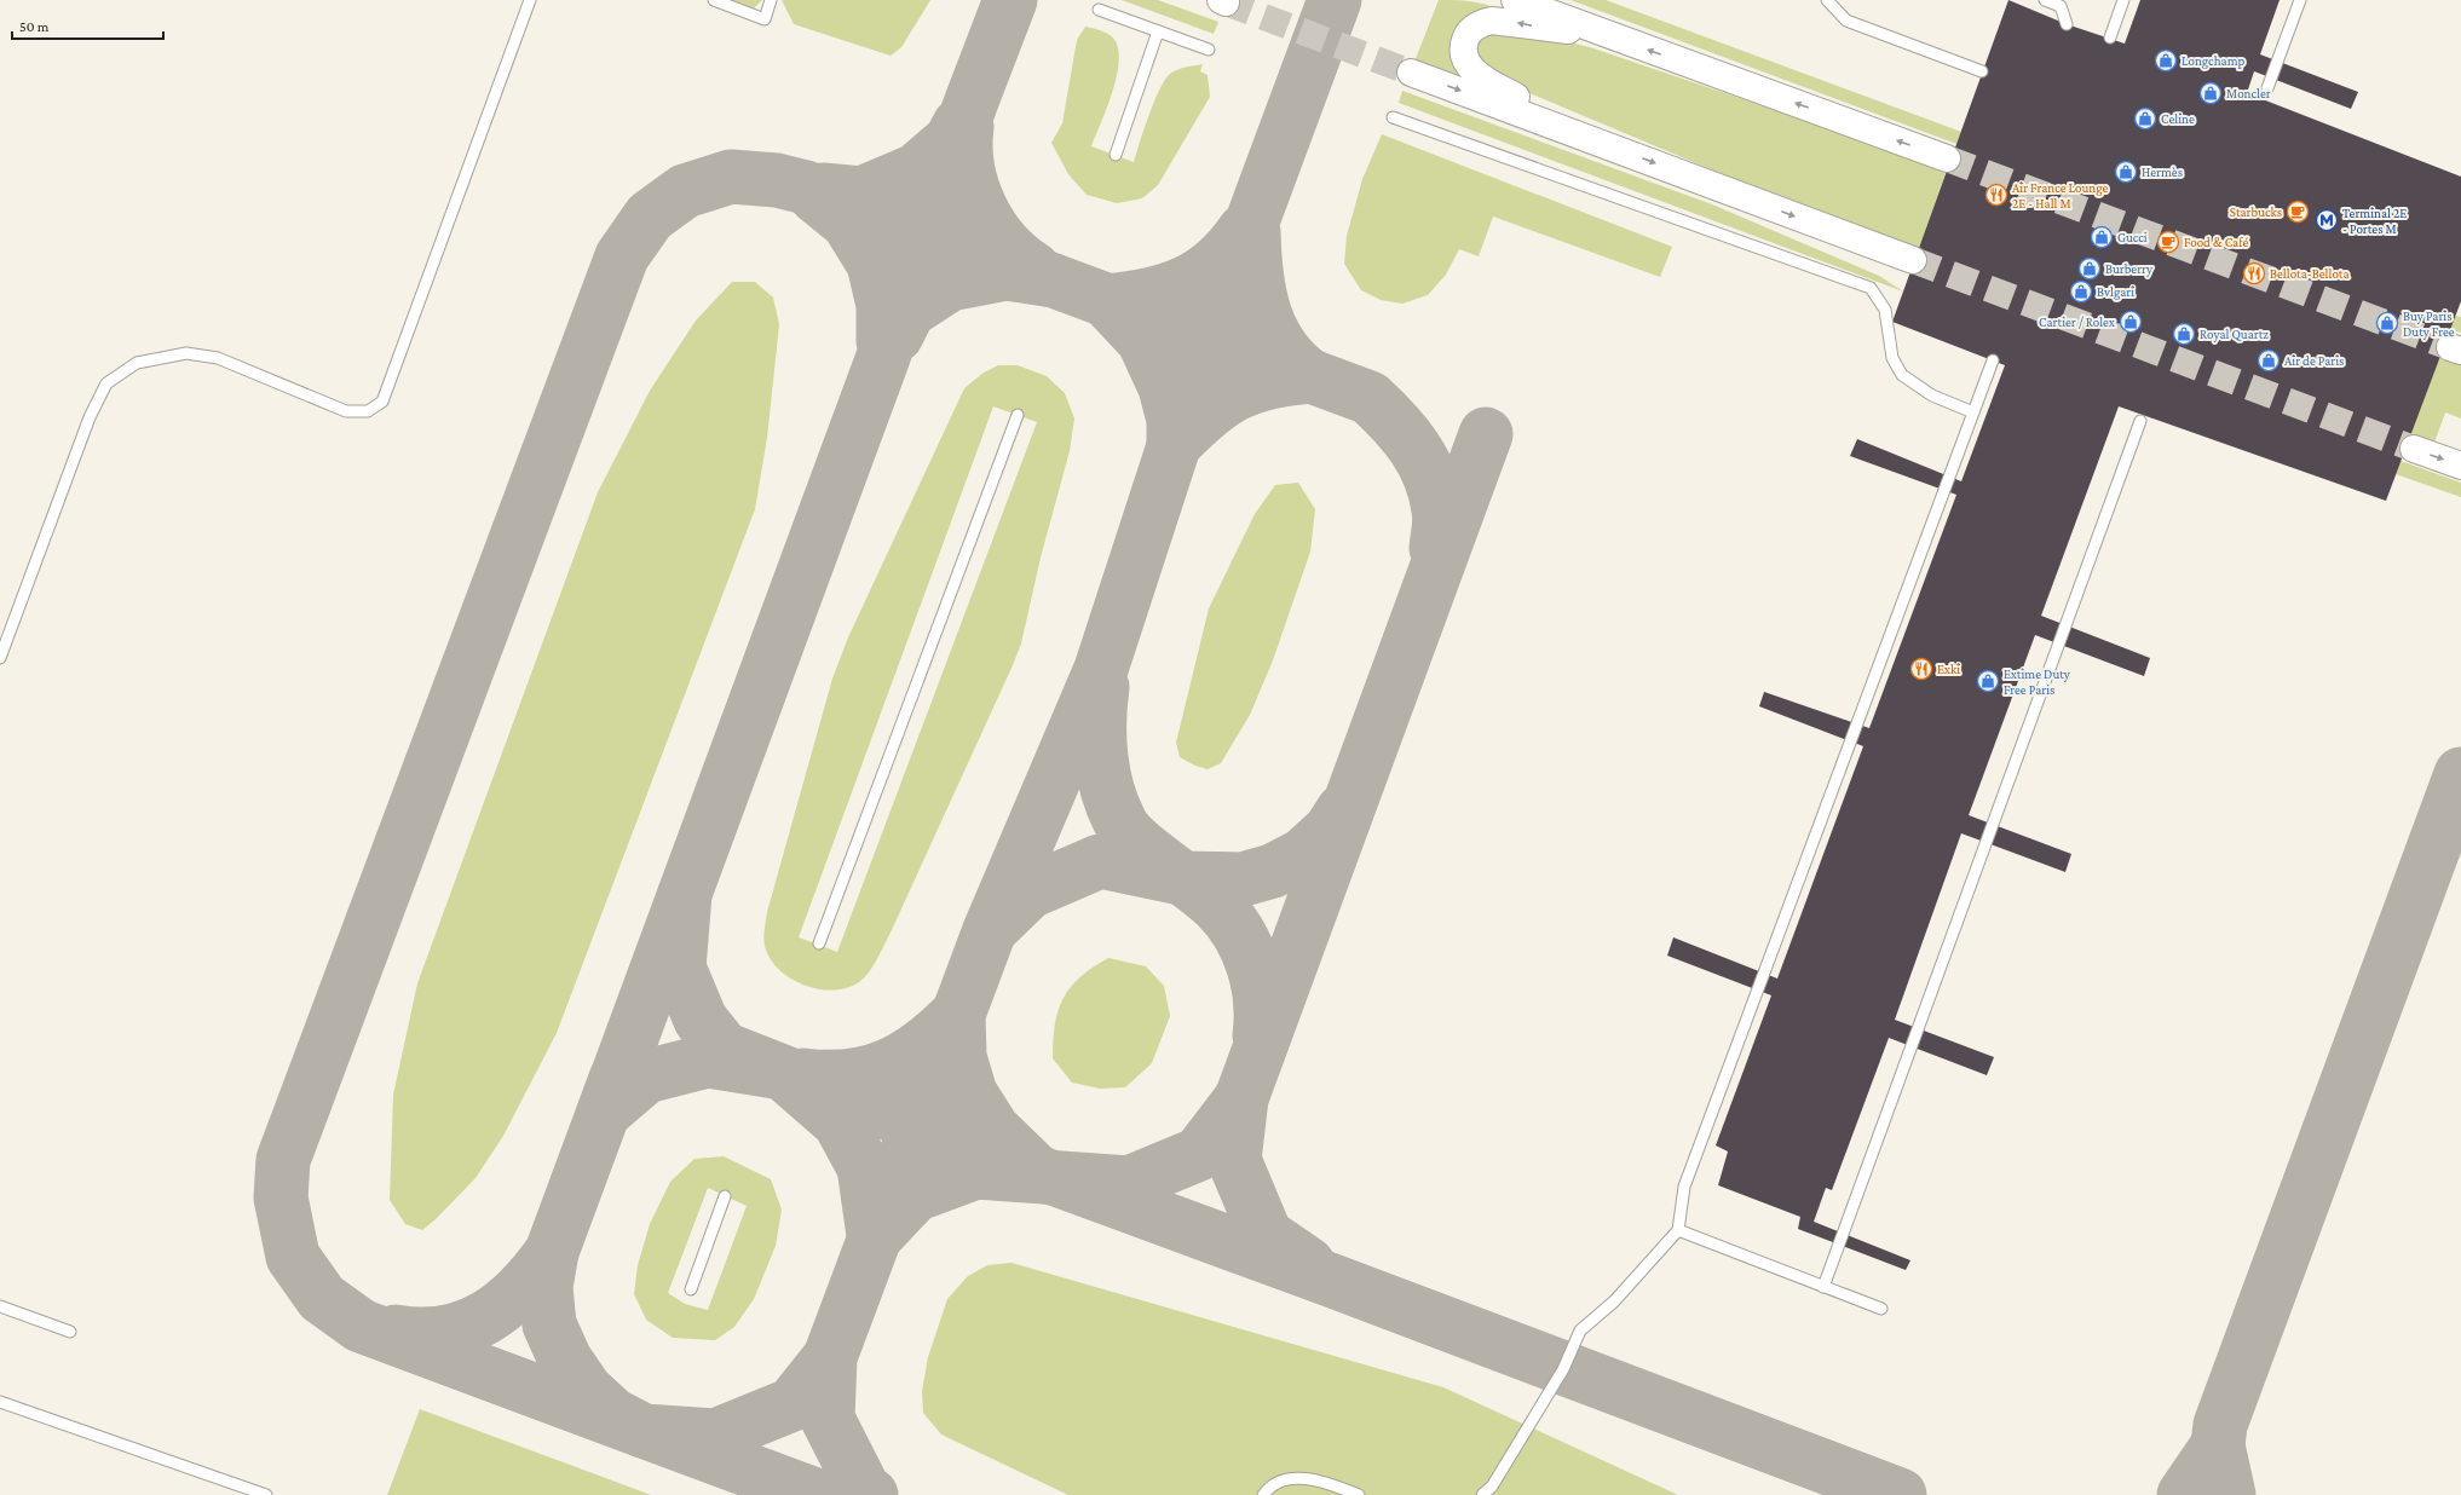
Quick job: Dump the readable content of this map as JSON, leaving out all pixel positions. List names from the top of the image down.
{
  "places": {
    "shop": [
      "Longchamp",
      "Moncler",
      "Celine",
      "Hermès",
      "Gucci",
      "Burberry",
      "Bvlgari",
      "Cartier / Rolex",
      "Buy Paris Duty Free",
      "Royal Quartz",
      "Air de Paris",
      "Extime Duty Free Paris"
    ],
    "restaurant": ["Air France Lounge 2E - Hall M", "Bellota-Bellota", "Exki"],
    "cafe": ["Starbucks", "Food & Café"],
    "metro station": ["Terminal 2E - Portes M"]
  },
  "scale_bar": "50 m"
}
